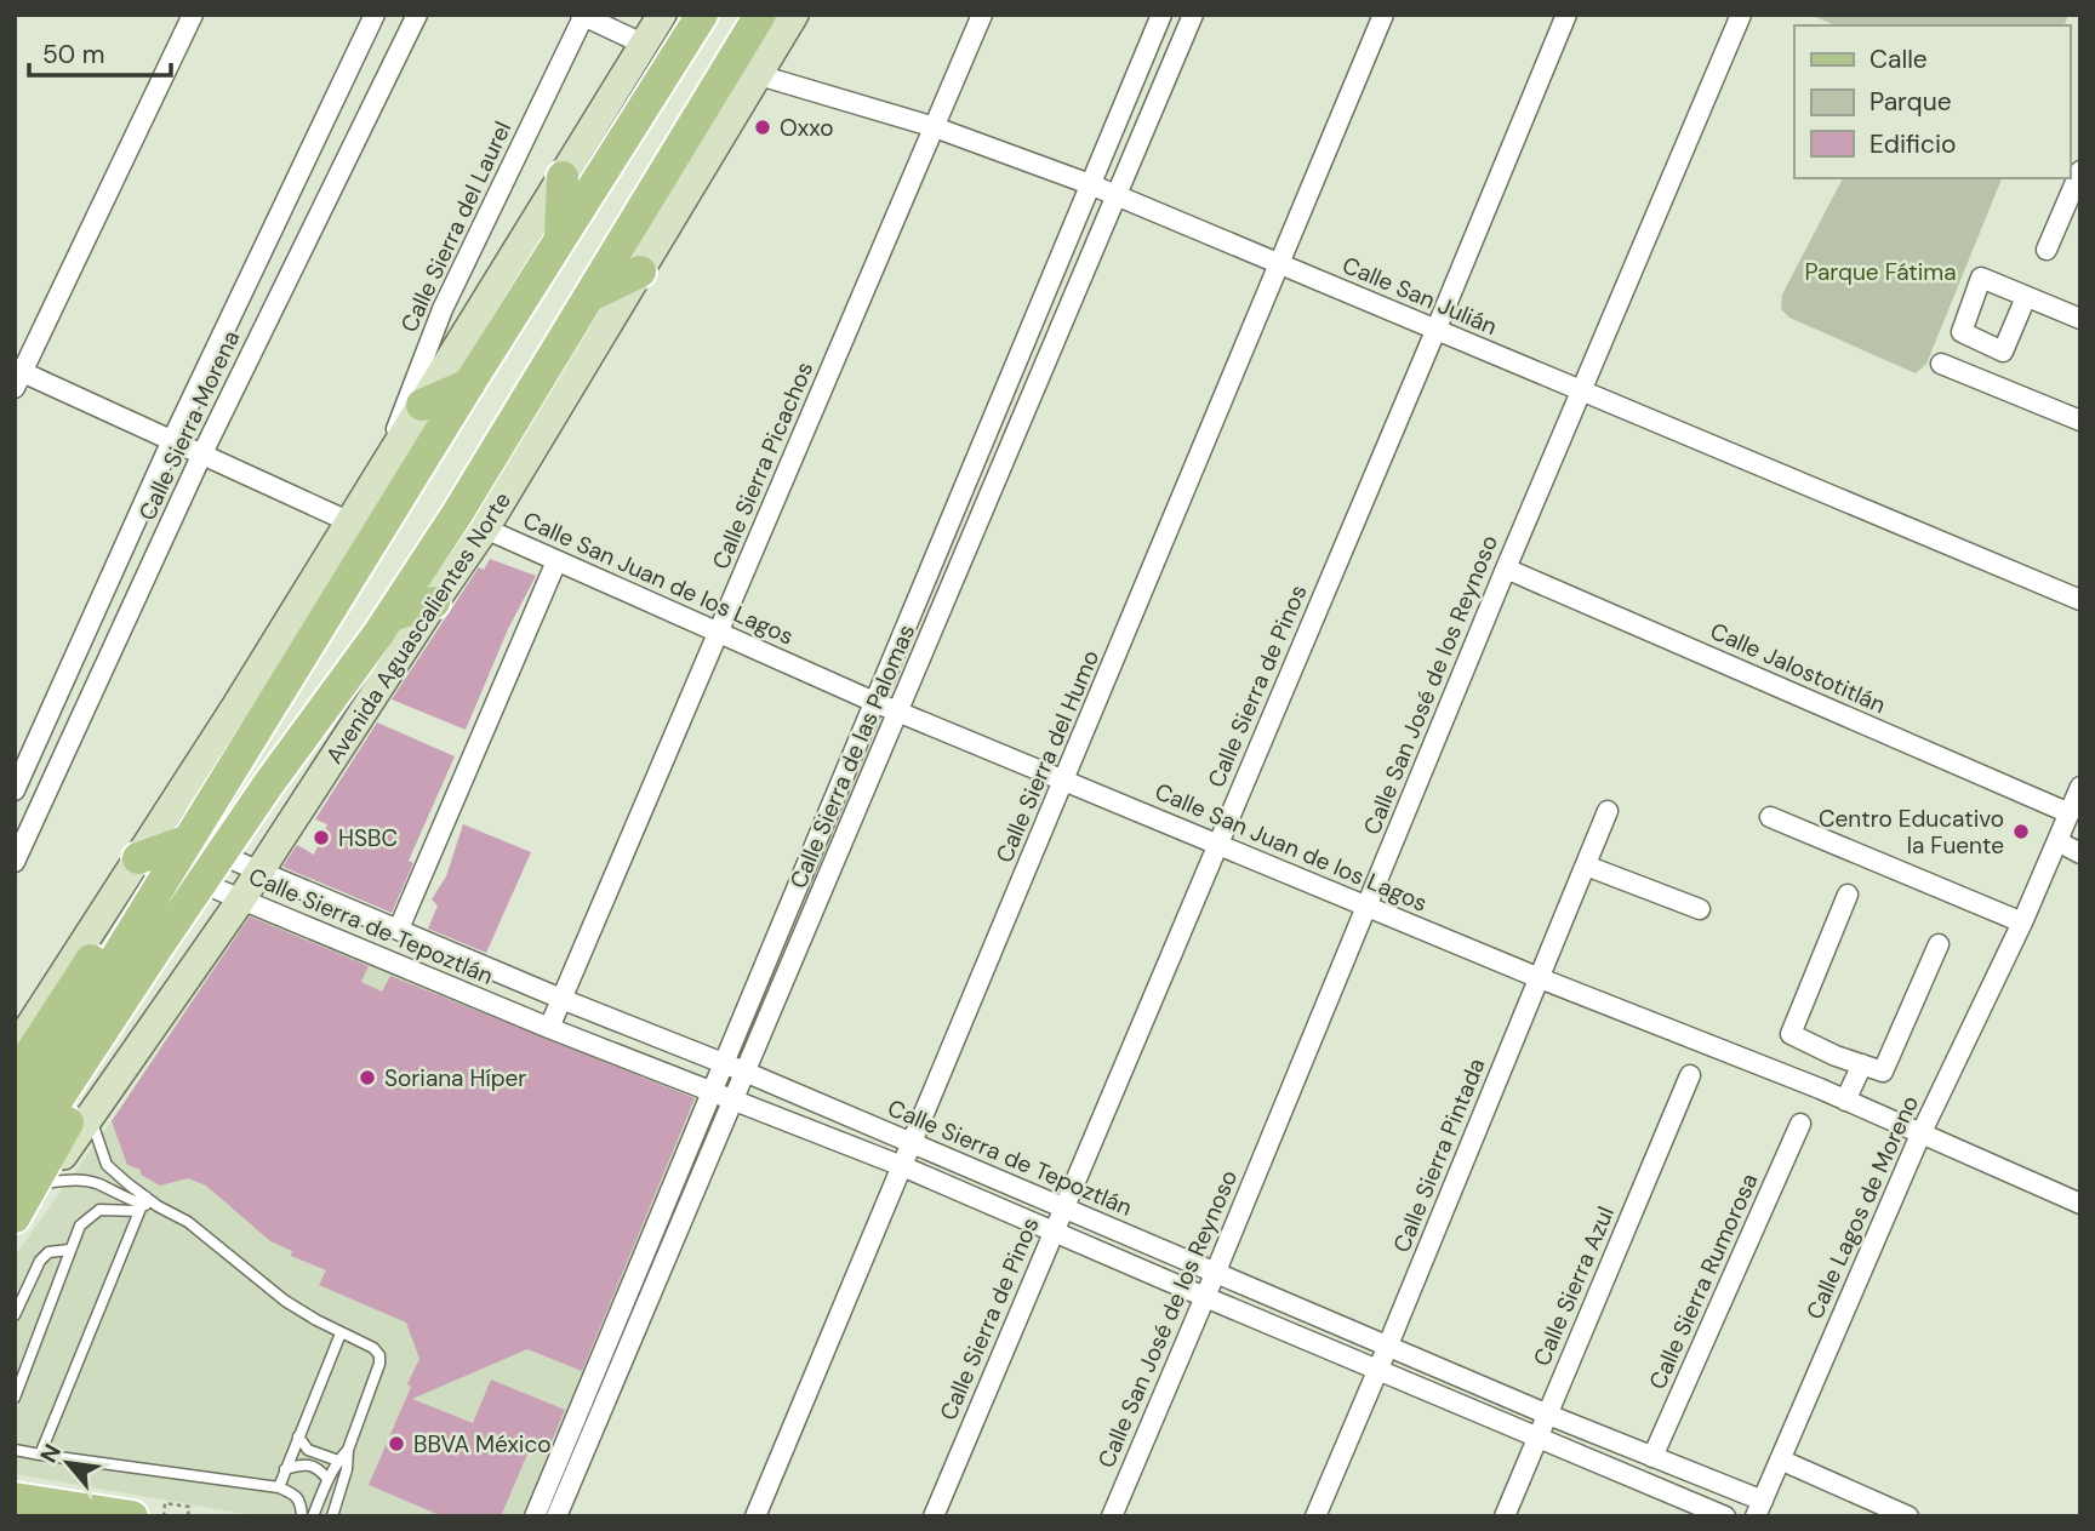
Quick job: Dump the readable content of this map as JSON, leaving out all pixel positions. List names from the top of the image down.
{
  "streets": {
    "main road": ["Avenida Aguascalientes Norte"],
    "street": [
      "Calle Sierra del Laurel",
      "Calle San Julián",
      "Calle Sierra Morena",
      "Calle Sierra Picachos",
      "Calle San Juan de los Lagos",
      "Calle Jalostotitlán",
      "Calle San José de los Reynoso",
      "Calle Sierra de Pinos",
      "Calle Sierra de las Palomas",
      "Calle Sierra del Humo",
      "Calle Sierra de Tepoztlán",
      "Calle Sierra Pintada",
      "Calle Lagos de Moreno",
      "Calle Sierra Rumorosa",
      "Calle Sierra Azul"
    ]
  },
  "crossings": [
    ["Calle San Julián", "Calle Sierra Picachos"],
    ["Calle San Julián", "Avenida Aguascalientes Norte"],
    ["Calle San Julián", "Calle San José de los Reynoso"],
    ["Calle San Julián", "Calle Sierra de Pinos"],
    ["Calle San Julián", "Calle Sierra de las Palomas"],
    ["Calle San Julián", "Calle Sierra del Humo"],
    ["Calle Sierra Picachos", "Calle San Juan de los Lagos"],
    ["Calle Sierra Picachos", "Calle Sierra de Tepoztlán"],
    ["Calle San Juan de los Lagos", "Avenida Aguascalientes Norte"],
    ["Calle San Juan de los Lagos", "Calle San José de los Reynoso"],
    ["Calle San Juan de los Lagos", "Calle Sierra de Pinos"],
    ["Calle San Juan de los Lagos", "Calle Sierra de las Palomas"],
    ["Calle San Juan de los Lagos", "Calle Sierra del Humo"],
    ["Calle San Juan de los Lagos", "Calle Sierra Pintada"],
    ["Calle San Juan de los Lagos", "Calle Lagos de Moreno"],
    ["Avenida Aguascalientes Norte", "Calle Sierra de Tepoztlán"],
    ["Calle Jalostotitlán", "Calle San José de los Reynoso"],
    ["Calle Jalostotitlán", "Calle Lagos de Moreno"],
    ["Calle San José de los Reynoso", "Calle Sierra de Tepoztlán"],
    ["Calle Sierra de Pinos", "Calle Sierra de Tepoztlán"],
    ["Calle Sierra de las Palomas", "Calle Sierra de Tepoztlán"],
    ["Calle Sierra del Humo", "Calle Sierra de Tepoztlán"],
    ["Calle Sierra de Tepoztlán", "Calle Sierra Pintada"],
    ["Calle Sierra de Tepoztlán", "Calle Lagos de Moreno"],
    ["Calle Sierra de Tepoztlán", "Calle Sierra Rumorosa"],
    ["Calle Sierra de Tepoztlán", "Calle Sierra Azul"]
  ],
  "parks": ["Parque Fátima"],
  "places": [
    "Oxxo",
    "Centro Educativo la Fuente",
    "HSBC",
    "Soriana Híper",
    "BBVA México"
  ],
  "legend": ["Calle", "Parque", "Edificio"],
  "scale_bar": "50 m",
  "north": "top left"
}
